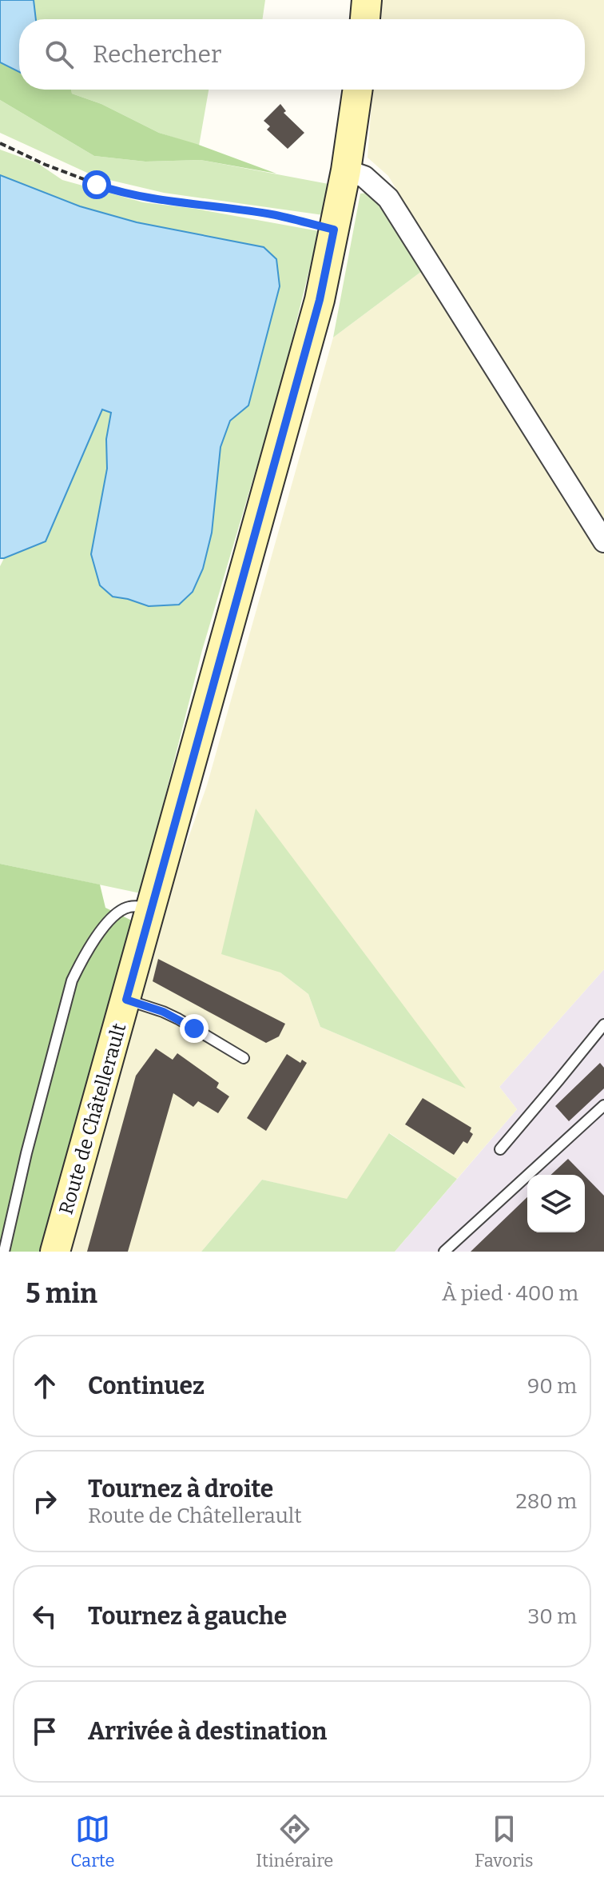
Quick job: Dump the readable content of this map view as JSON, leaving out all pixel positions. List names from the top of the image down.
{
  "streets": {
    "main road": ["Route de Châtellerault"]
  },
  "page": {
    "search": "Rechercher",
    "heading": ["5 min", "À pied · 400 m"],
    "list": [
      ["Continuez", "90 m"],
      ["Tournez à droite", "Route de Châtellerault", "280 m"],
      ["Tournez à gauche", "30 m"],
      "Arrivée à destination"
    ],
    "nav": ["Carte", "Itinéraire", "Favoris"]
  }
}
